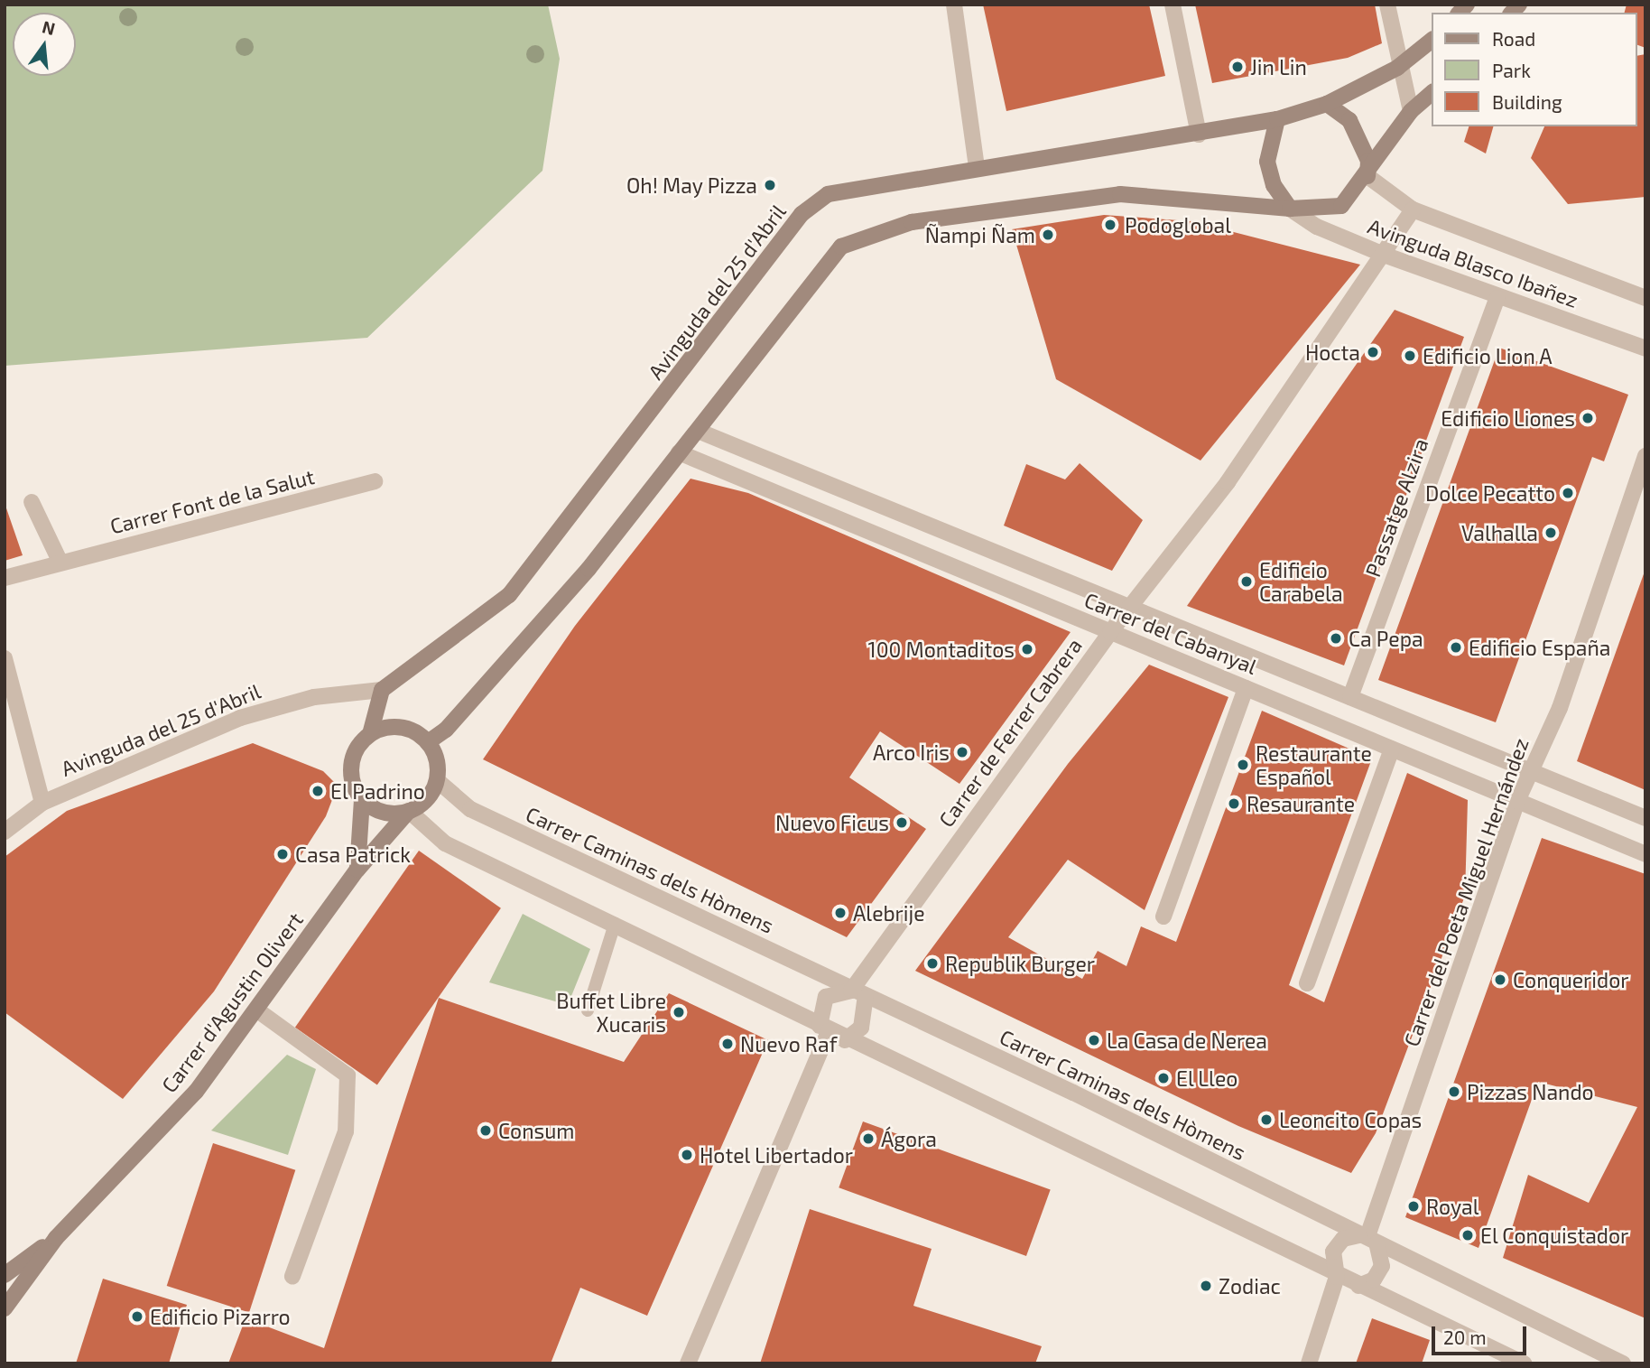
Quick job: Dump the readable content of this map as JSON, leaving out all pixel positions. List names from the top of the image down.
{
  "streets": {
    "street": [
      "Avinguda Blasco Ibañez",
      "Avinguda del 25 d'Abril",
      "Carrer Font de la Salut",
      "Passatge Alzira",
      "Carrer del Cabanyal",
      "Carrer de Ferrer Cabrera",
      "Carrer Caminas dels Hòmens",
      "Carrer del Poeta Miguel Hernández",
      "Carrer d'Agustin Olivert"
    ]
  },
  "crossings": [
    ["Avinguda Blasco Ibañez", "Avinguda del 25 d'Abril"],
    ["Avinguda Blasco Ibañez", "Passatge Alzira"],
    ["Avinguda Blasco Ibañez", "Carrer de Ferrer Cabrera"],
    ["Passatge Alzira", "Carrer del Cabanyal"],
    ["Carrer del Cabanyal", "Carrer de Ferrer Cabrera"],
    ["Carrer del Cabanyal", "Carrer del Poeta Miguel Hernández"],
    ["Carrer de Ferrer Cabrera", "Carrer Caminas dels Hòmens"],
    ["Carrer Caminas dels Hòmens", "Carrer del Poeta Miguel Hernández"],
    ["Carrer Caminas dels Hòmens", "Carrer d'Agustin Olivert"]
  ],
  "places": [
    "Jin Lin",
    "Oh! May Pizza",
    "Podoglobal",
    "Ñampi Ñam",
    "Hocta",
    "Edificio Lion A",
    "Edificio Liones",
    "Dolce Pecatto",
    "Valhalla",
    "Edificio Carabela",
    "Ca Pepa",
    "Edificio España",
    "100 Montaditos",
    "Arco Iris",
    "Restaurante Español",
    "El Padrino",
    "Resaurante",
    "Nuevo Ficus",
    "Casa Patrick",
    "Alebrije",
    "Republik Burger",
    "Conqueridor",
    "Buffet Libre Xucaris",
    "La Casa de Nerea",
    "Nuevo Raf",
    "El Lleo",
    "Pizzas Nando",
    "Leoncito Copas",
    "Consum",
    "Ágora",
    "Hotel Libertador",
    "Royal",
    "El Conquistador",
    "Zodiac",
    "Edificio Pizarro"
  ],
  "legend": ["Road", "Park", "Building"],
  "scale_bar": "20 m",
  "north": "top"
}
